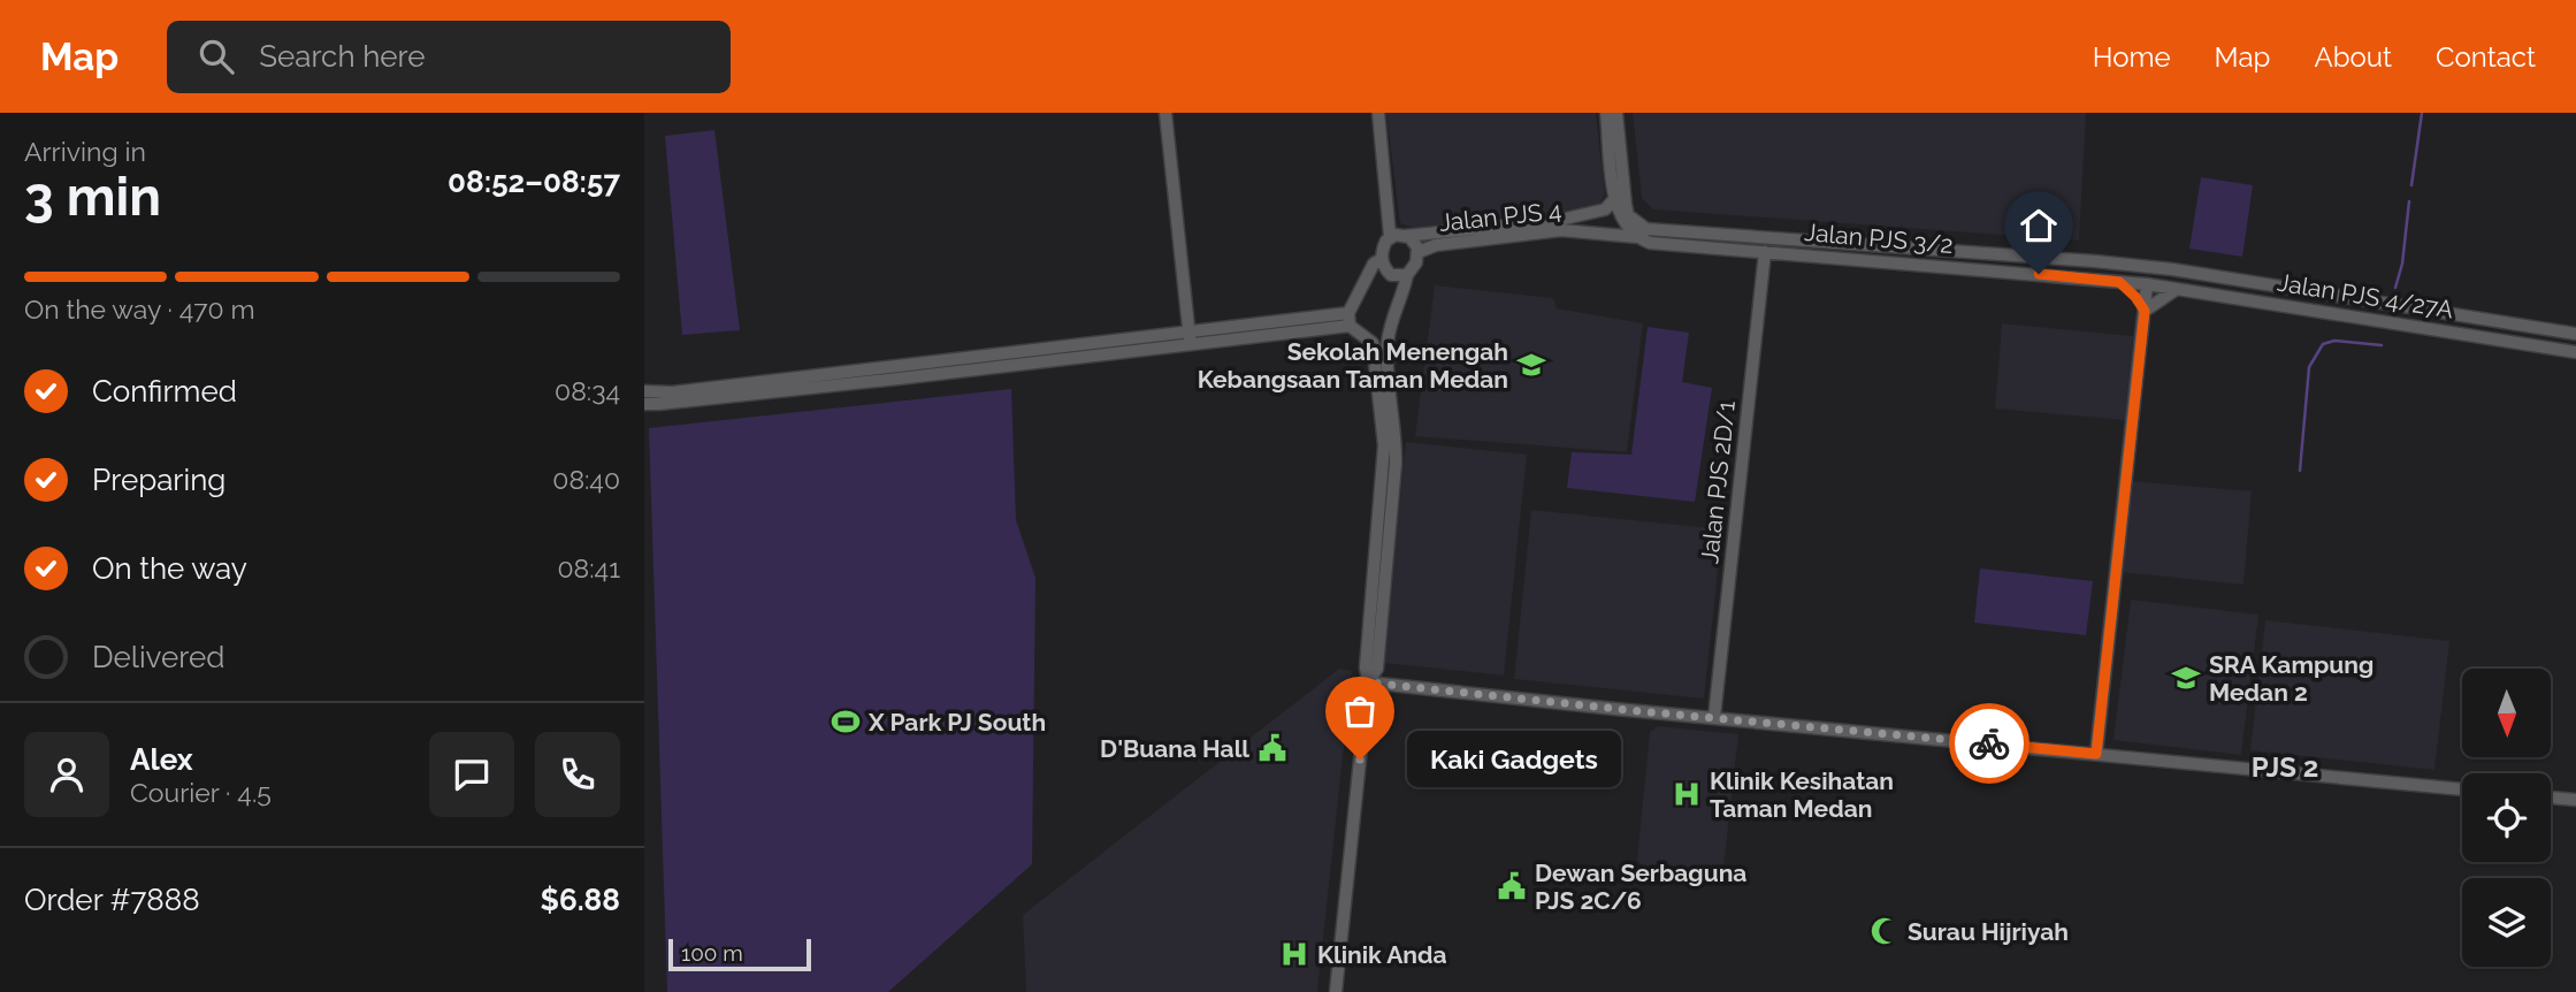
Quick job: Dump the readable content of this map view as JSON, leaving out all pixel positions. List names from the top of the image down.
{
  "streets": {
    "street": [
      "Jalan PJS 4",
      "Jalan PJS 3/2",
      "Jalan PJS 4/27A",
      "Jalan PJS 2D/1"
    ]
  },
  "crossings": [
    ["Jalan PJS 4", "Jalan PJS 3/2"],
    ["Jalan PJS 3/2", "Jalan PJS 4/27A"],
    ["Jalan PJS 3/2", "Jalan PJS 2D/1"]
  ],
  "districts": ["PJS 2"],
  "places": {
    "school or university": ["Sekolah Menengah Kebangsaan Taman Medan", "SRA Kampung Medan 2"],
    "sports": ["X Park PJ South"],
    "public building": ["D'Buana Hall", "Dewan Serbaguna PJS 2C/6"],
    "other": ["Kaki Gadgets"],
    "hospital": ["Klinik Kesihatan Taman Medan", "Klinik Anda"],
    "mosque": ["Surau Hijriyah"]
  },
  "scale_bar": "100 m",
  "north": "bottom",
  "page": {
    "header": "Map",
    "search": "Search here",
    "nav": [
      "Home",
      "Map",
      "About",
      "Contact"
    ],
    "heading": ["3 min", "Arriving in", "08:52–08:57"],
    "panel": [
      "Alex",
      "Courier · 4.5",
      "Order #7888",
      "$6.88"
    ],
    "bar": "On the way · 470 m",
    "list": [
      ["Confirmed", "08:34"],
      ["Preparing", "08:40"],
      ["On the way", "08:41"],
      "Delivered"
    ],
    "bubble": "Kaki Gadgets",
    "scale": "100 m"
  }
}
